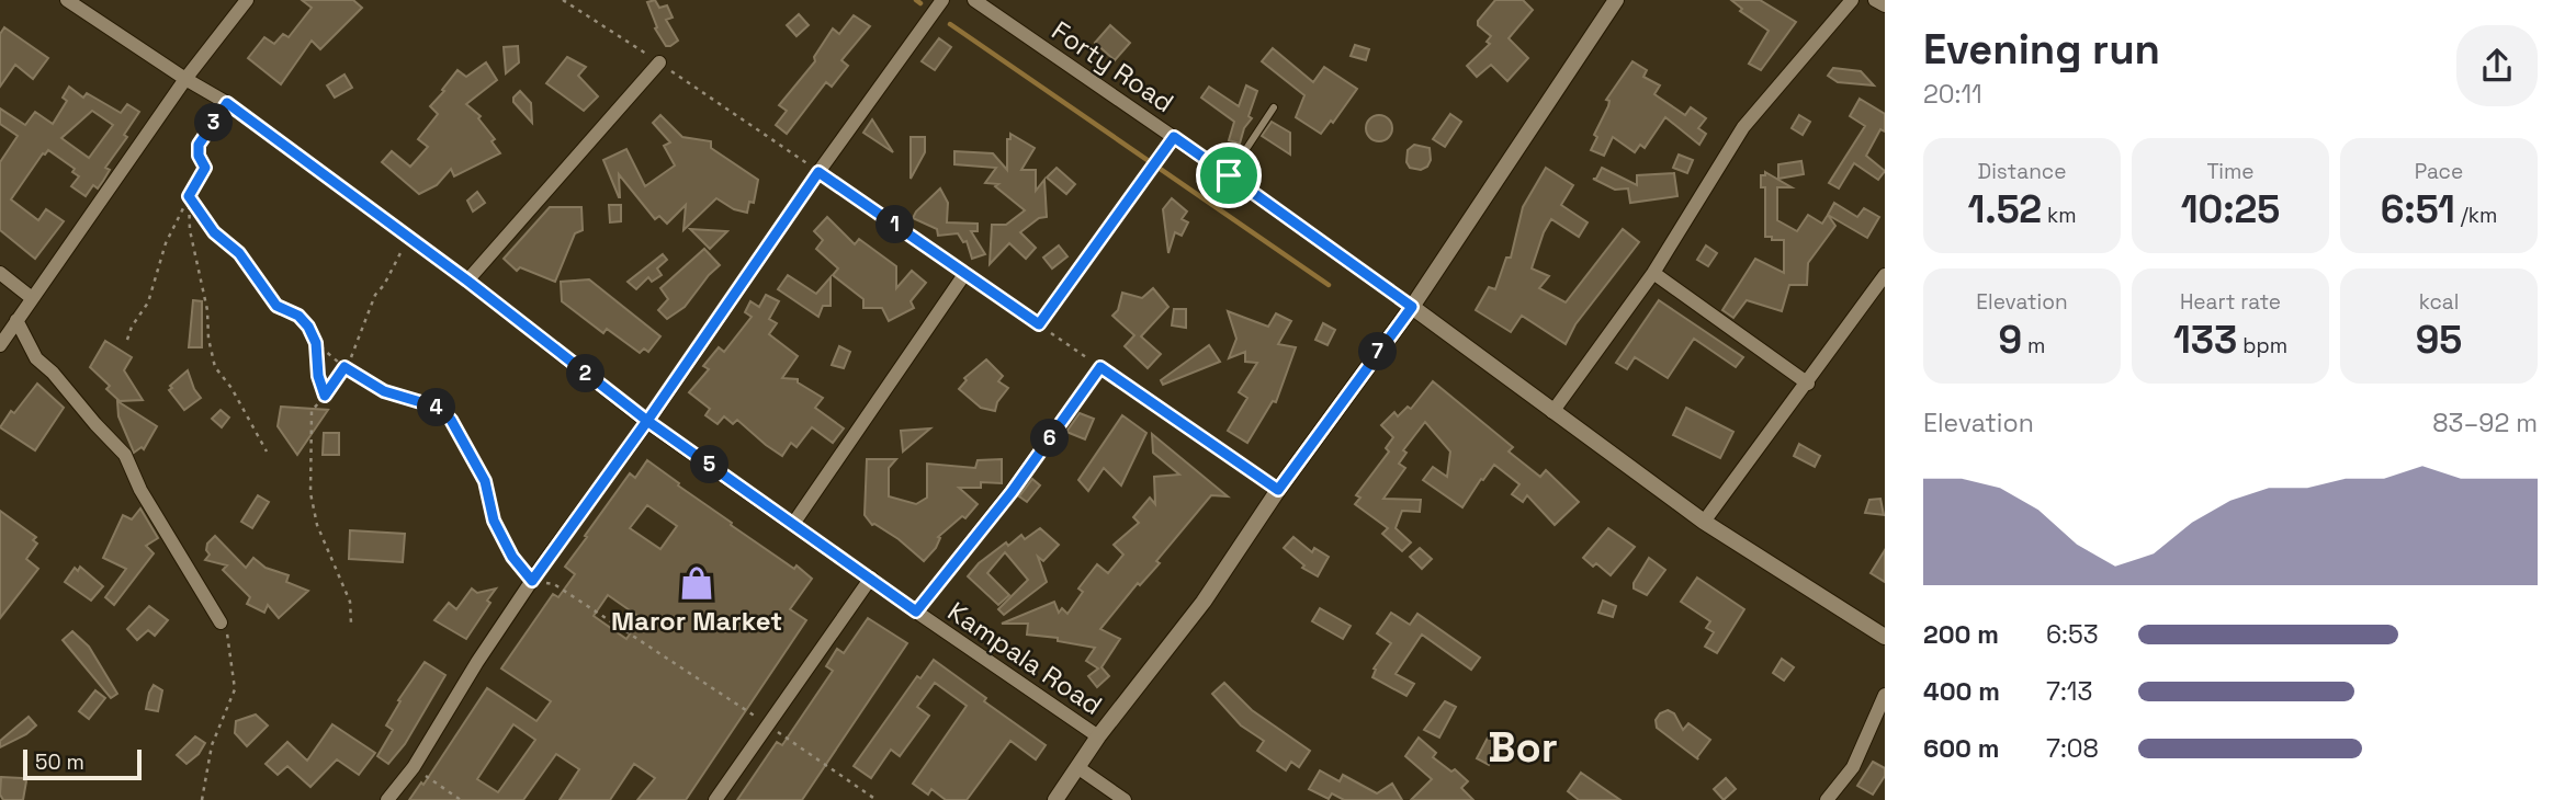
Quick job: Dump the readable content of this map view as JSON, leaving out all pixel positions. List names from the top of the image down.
{
  "streets": {
    "street": ["Forty Road", "Kampala Road"]
  },
  "districts": ["Bor"],
  "places": {
    "shop": ["Maror Market"]
  },
  "scale_bar": "50 m",
  "page": {
    "heading": ["Evening run", "20:11"],
    "pins": [
      "3",
      "1",
      "7",
      "2",
      "4",
      "6",
      "5"
    ],
    "stats": [
      ["Distance", "1.52 km"],
      ["Time", "10:25"],
      ["Pace", "6:51 /km"],
      ["Elevation", "9 m"],
      ["Heart rate", "133 bpm"],
      ["kcal", "95"]
    ],
    "chart": ["Elevation", "83–92 m"],
    "list": [
      {
        "name": "200 m",
        "note": "6:53"
      },
      {
        "name": "400 m",
        "note": "7:13"
      },
      {
        "name": "600 m",
        "note": "7:08"
      }
    ],
    "scale": "50 m"
  }
}
